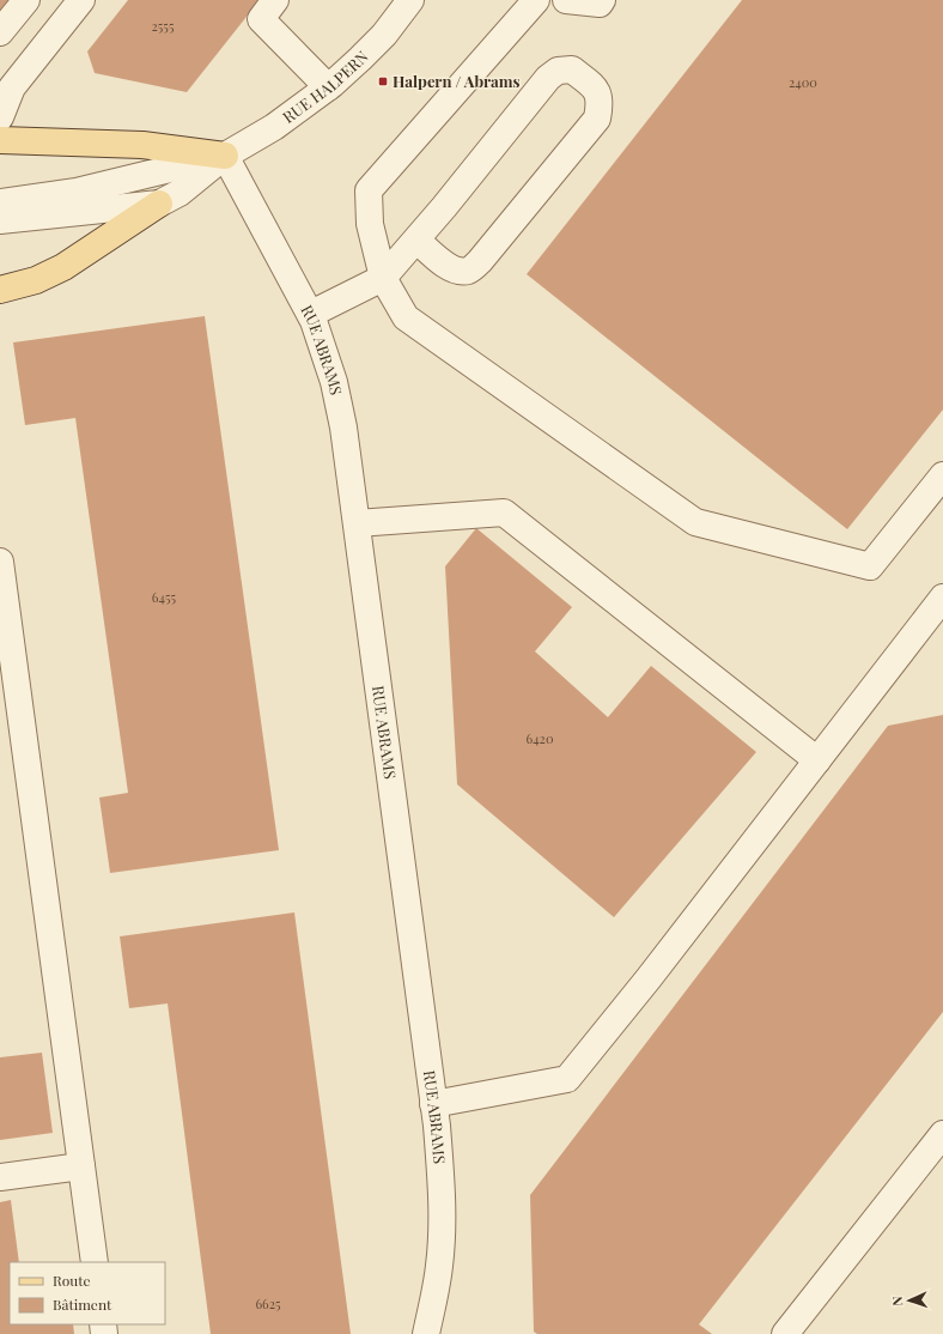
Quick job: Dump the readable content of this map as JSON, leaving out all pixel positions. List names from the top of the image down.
{
  "streets": {
    "street": ["RUE HALPERN", "RUE ABRAMS"]
  },
  "crossings": [
    ["RUE HALPERN", "RUE ABRAMS"]
  ],
  "places": {
    "transit": ["Halpern / Abrams"]
  },
  "house_numbers": [
    "2555",
    "2400",
    "6455",
    "6420",
    "6625"
  ],
  "legend": ["Route", "Bâtiment"],
  "north": "left"
}
